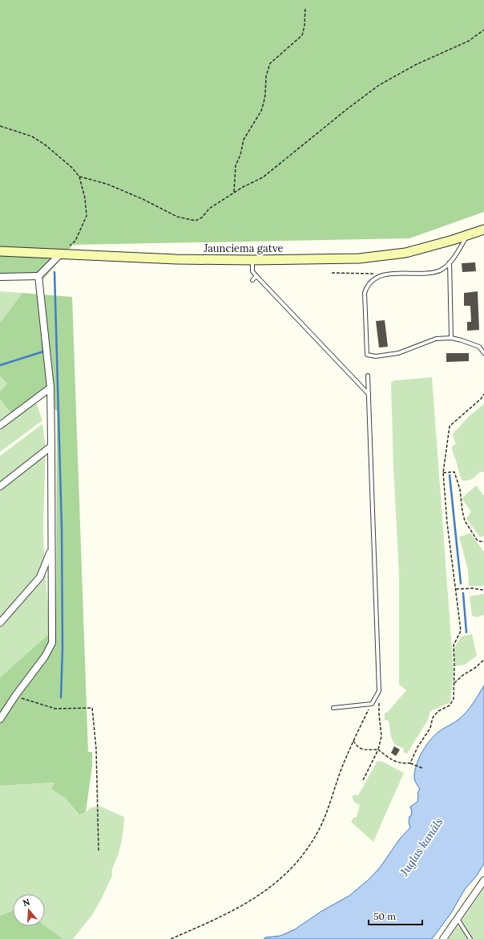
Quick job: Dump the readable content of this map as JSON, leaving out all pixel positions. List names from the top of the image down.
{
  "streets": {
    "main road": ["Jaunciema gatve"]
  },
  "water": ["Juglas kanāls"],
  "scale_bar": "50 m",
  "north": "top"
}
